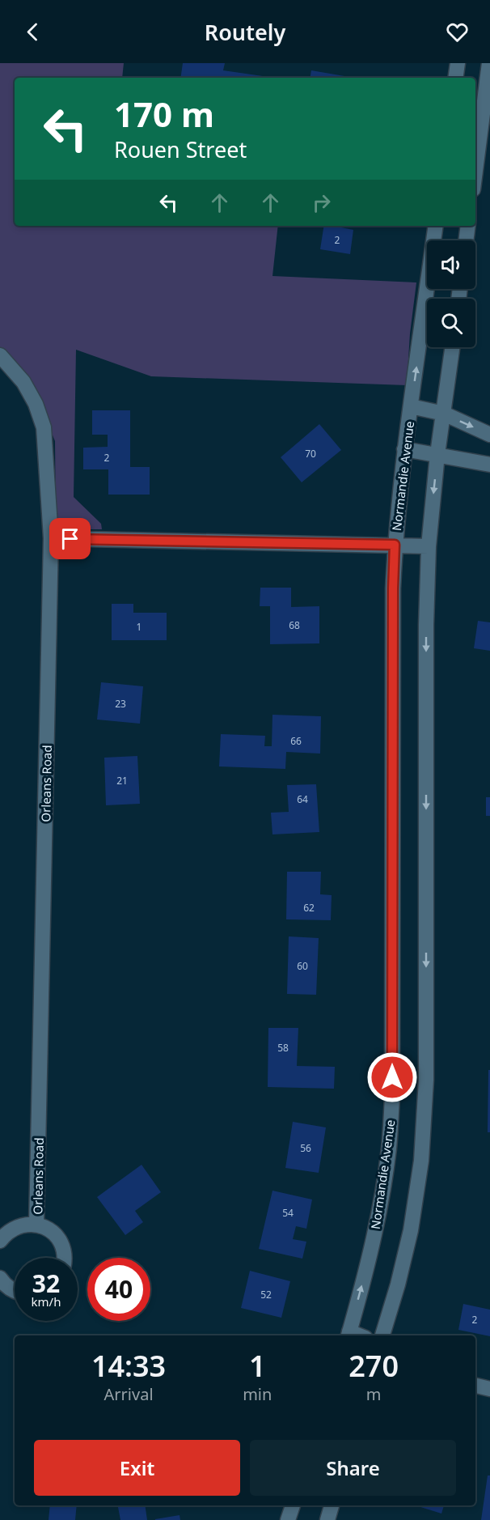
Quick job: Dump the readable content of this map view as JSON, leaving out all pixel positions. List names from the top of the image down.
{
  "streets": {
    "street": ["Normandie Avenue", "Orleans Road"]
  },
  "house_numbers": [
    "2",
    "70",
    "2",
    "68",
    "1",
    "23",
    "66",
    "21",
    "64",
    "62",
    "60",
    "58",
    "56",
    "54",
    "52",
    "2"
  ],
  "page": {
    "header": "Routely",
    "turn": ["170 m", "Rouen Street"],
    "speed": "32 km/h",
    "limit": "40",
    "eta": [
      "14:33",
      "Arrival",
      "1",
      "min",
      "270",
      "m"
    ],
    "buttons": ["Exit", "Share"]
  }
}
